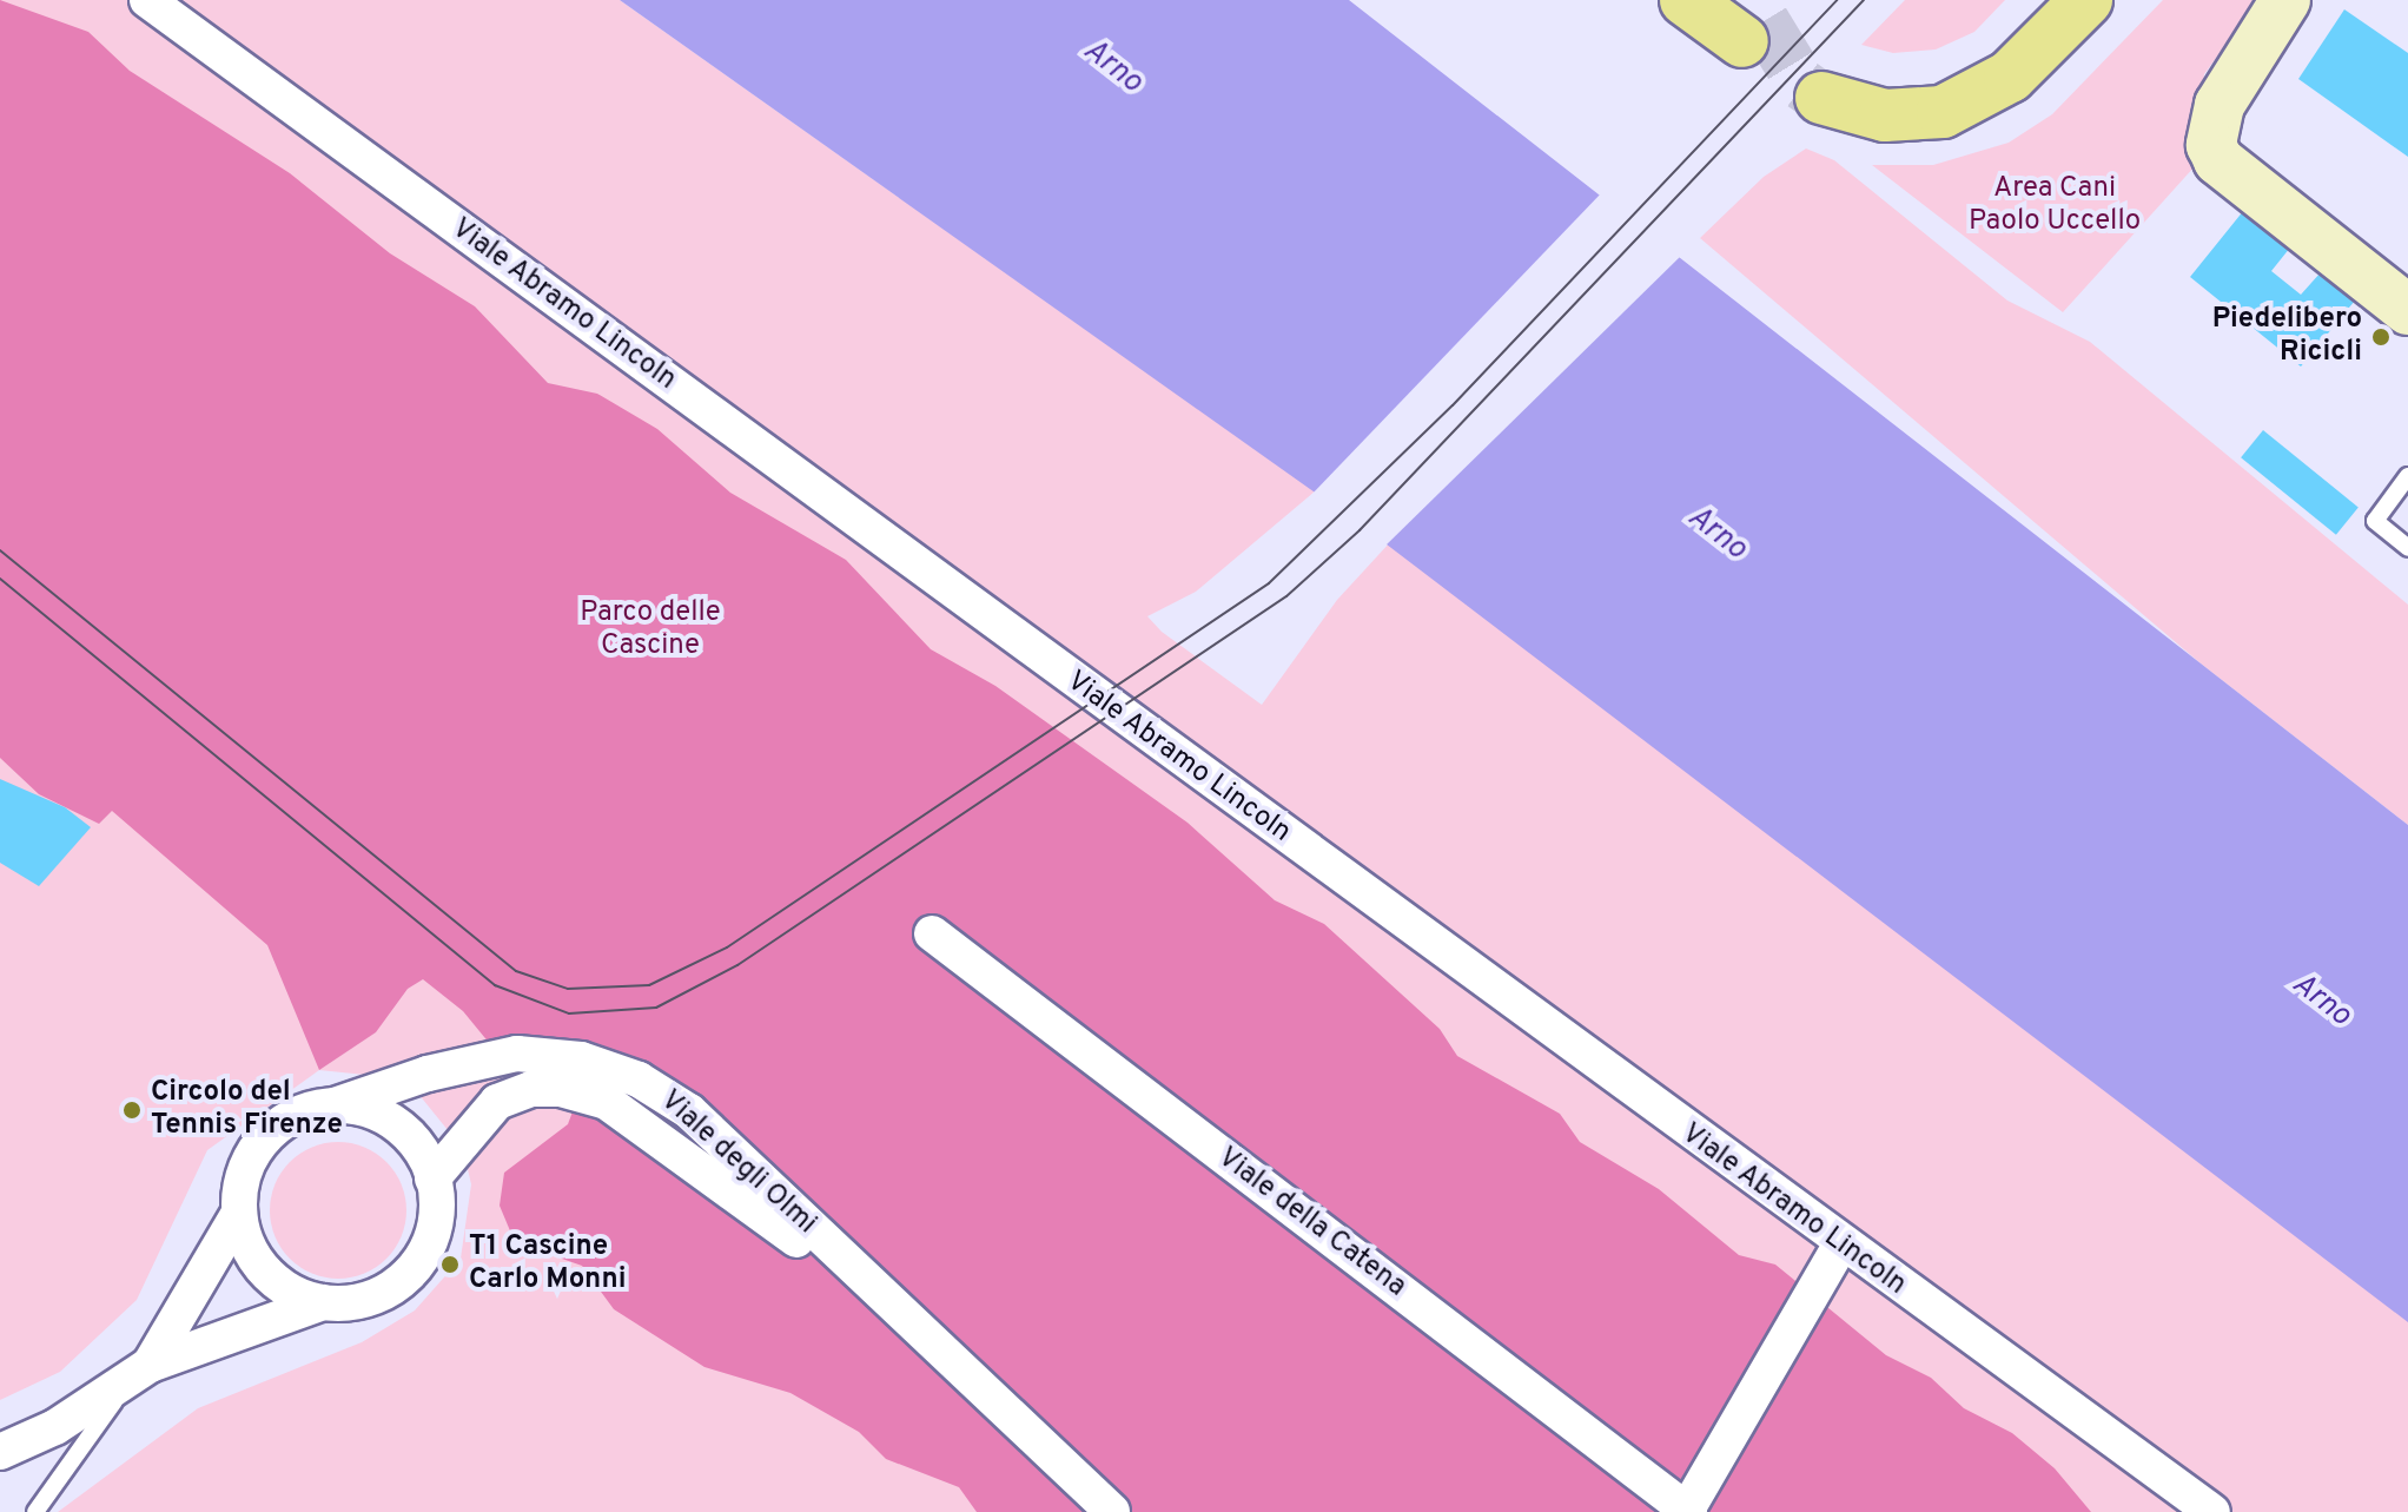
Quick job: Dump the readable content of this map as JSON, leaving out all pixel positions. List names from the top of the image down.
{
  "streets": {
    "street": ["Viale Abramo Lincoln", "Viale degli Olmi", "Viale della Catena"]
  },
  "water": ["Arno"],
  "parks": ["Area Cani Paolo Uccello", "Parco delle Cascine"],
  "places": ["Piedelibero Ricicli", "Circolo del Tennis Firenze", "T1 Cascine Carlo Monni"]
}
